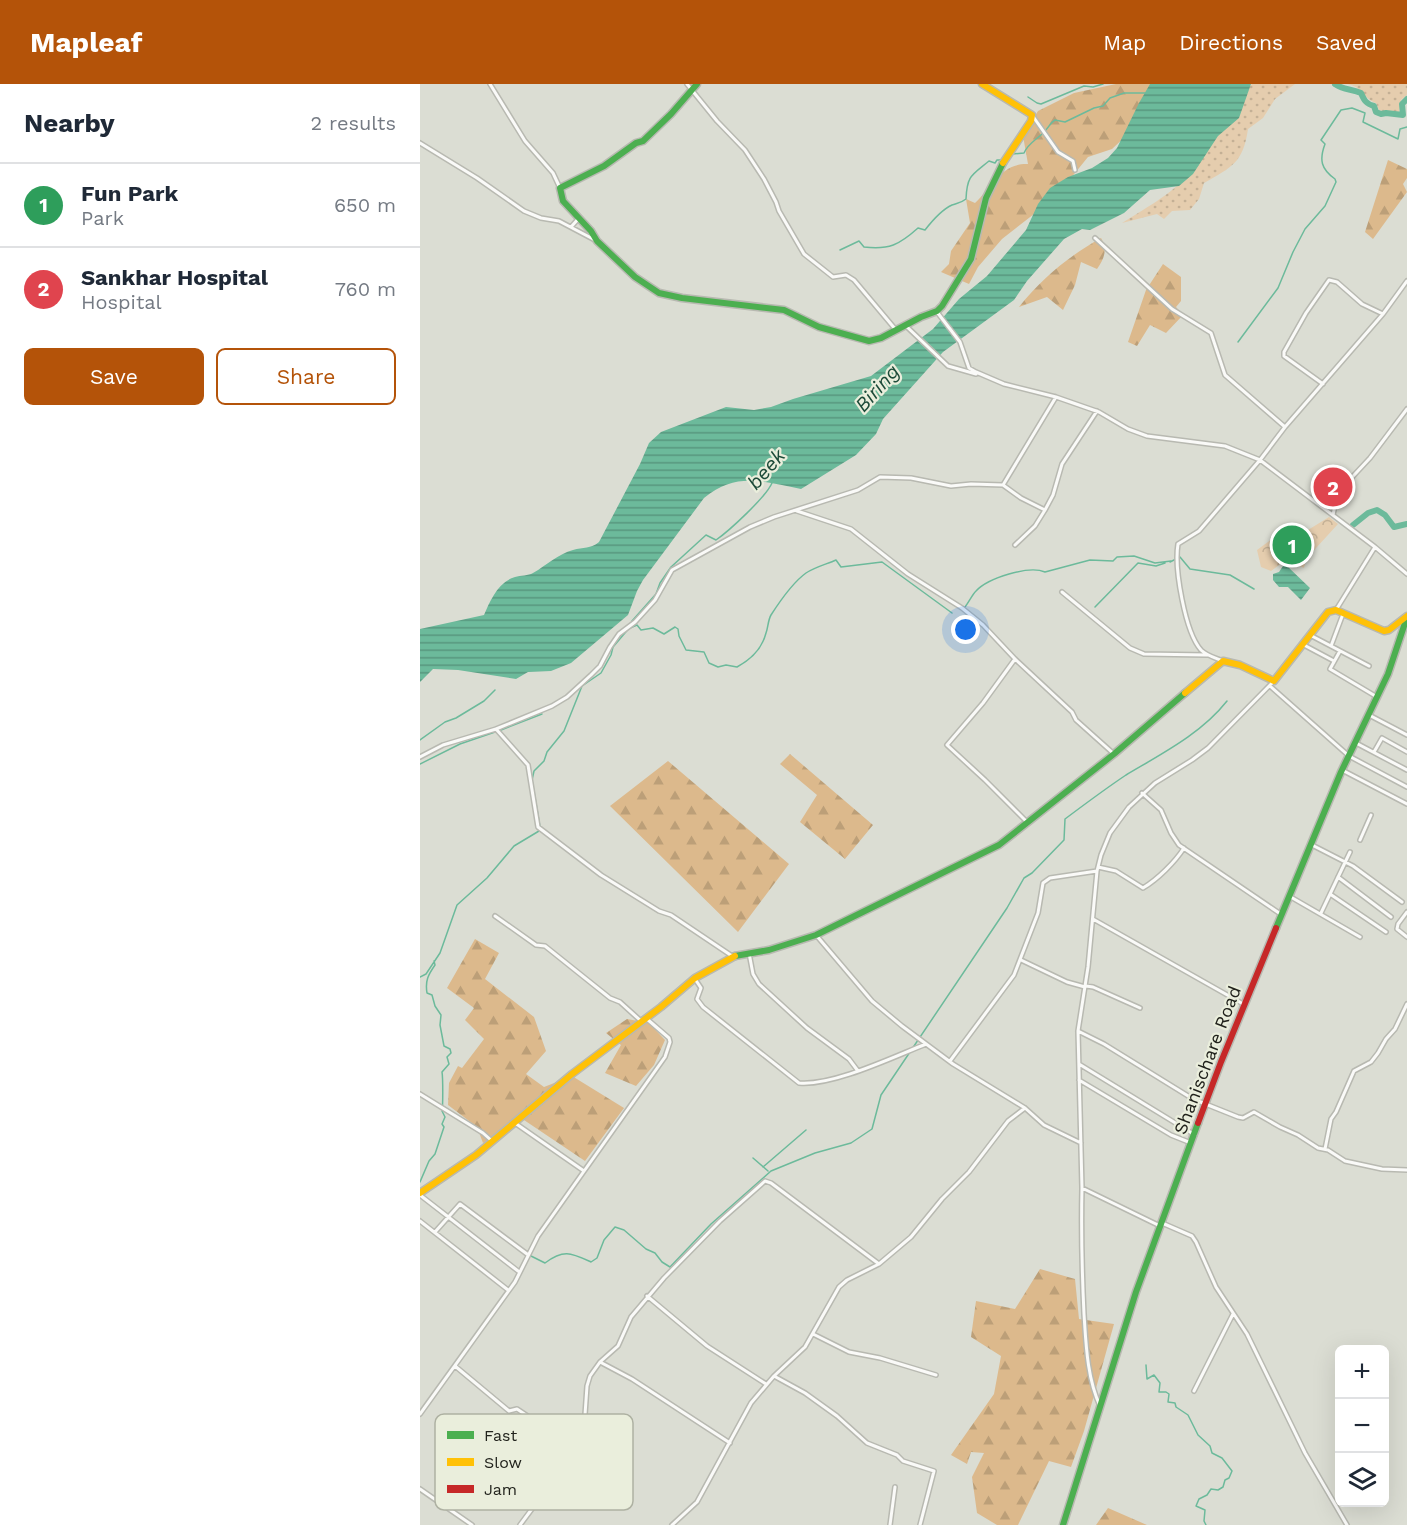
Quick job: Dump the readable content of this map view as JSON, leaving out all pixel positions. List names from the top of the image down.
{
  "streets": {
    "street": ["Shanischare Road"]
  },
  "water": ["Biring", "beek"],
  "legend": ["Fast", "Slow", "Jam"],
  "page": {
    "header": "Mapleaf",
    "nav": ["Map", "Directions", "Saved"],
    "heading": ["Nearby", "2 results"],
    "list": [
      {
        "mark": "1",
        "name": "Fun Park",
        "note": "Park",
        "value": "650 m"
      },
      {
        "mark": "2",
        "name": "Sankhar Hospital",
        "note": "Hospital",
        "value": "760 m"
      }
    ],
    "buttons": ["Save", "Share"],
    "pins": ["2", "1"],
    "map_buttons": ["+", "−"]
  }
}
